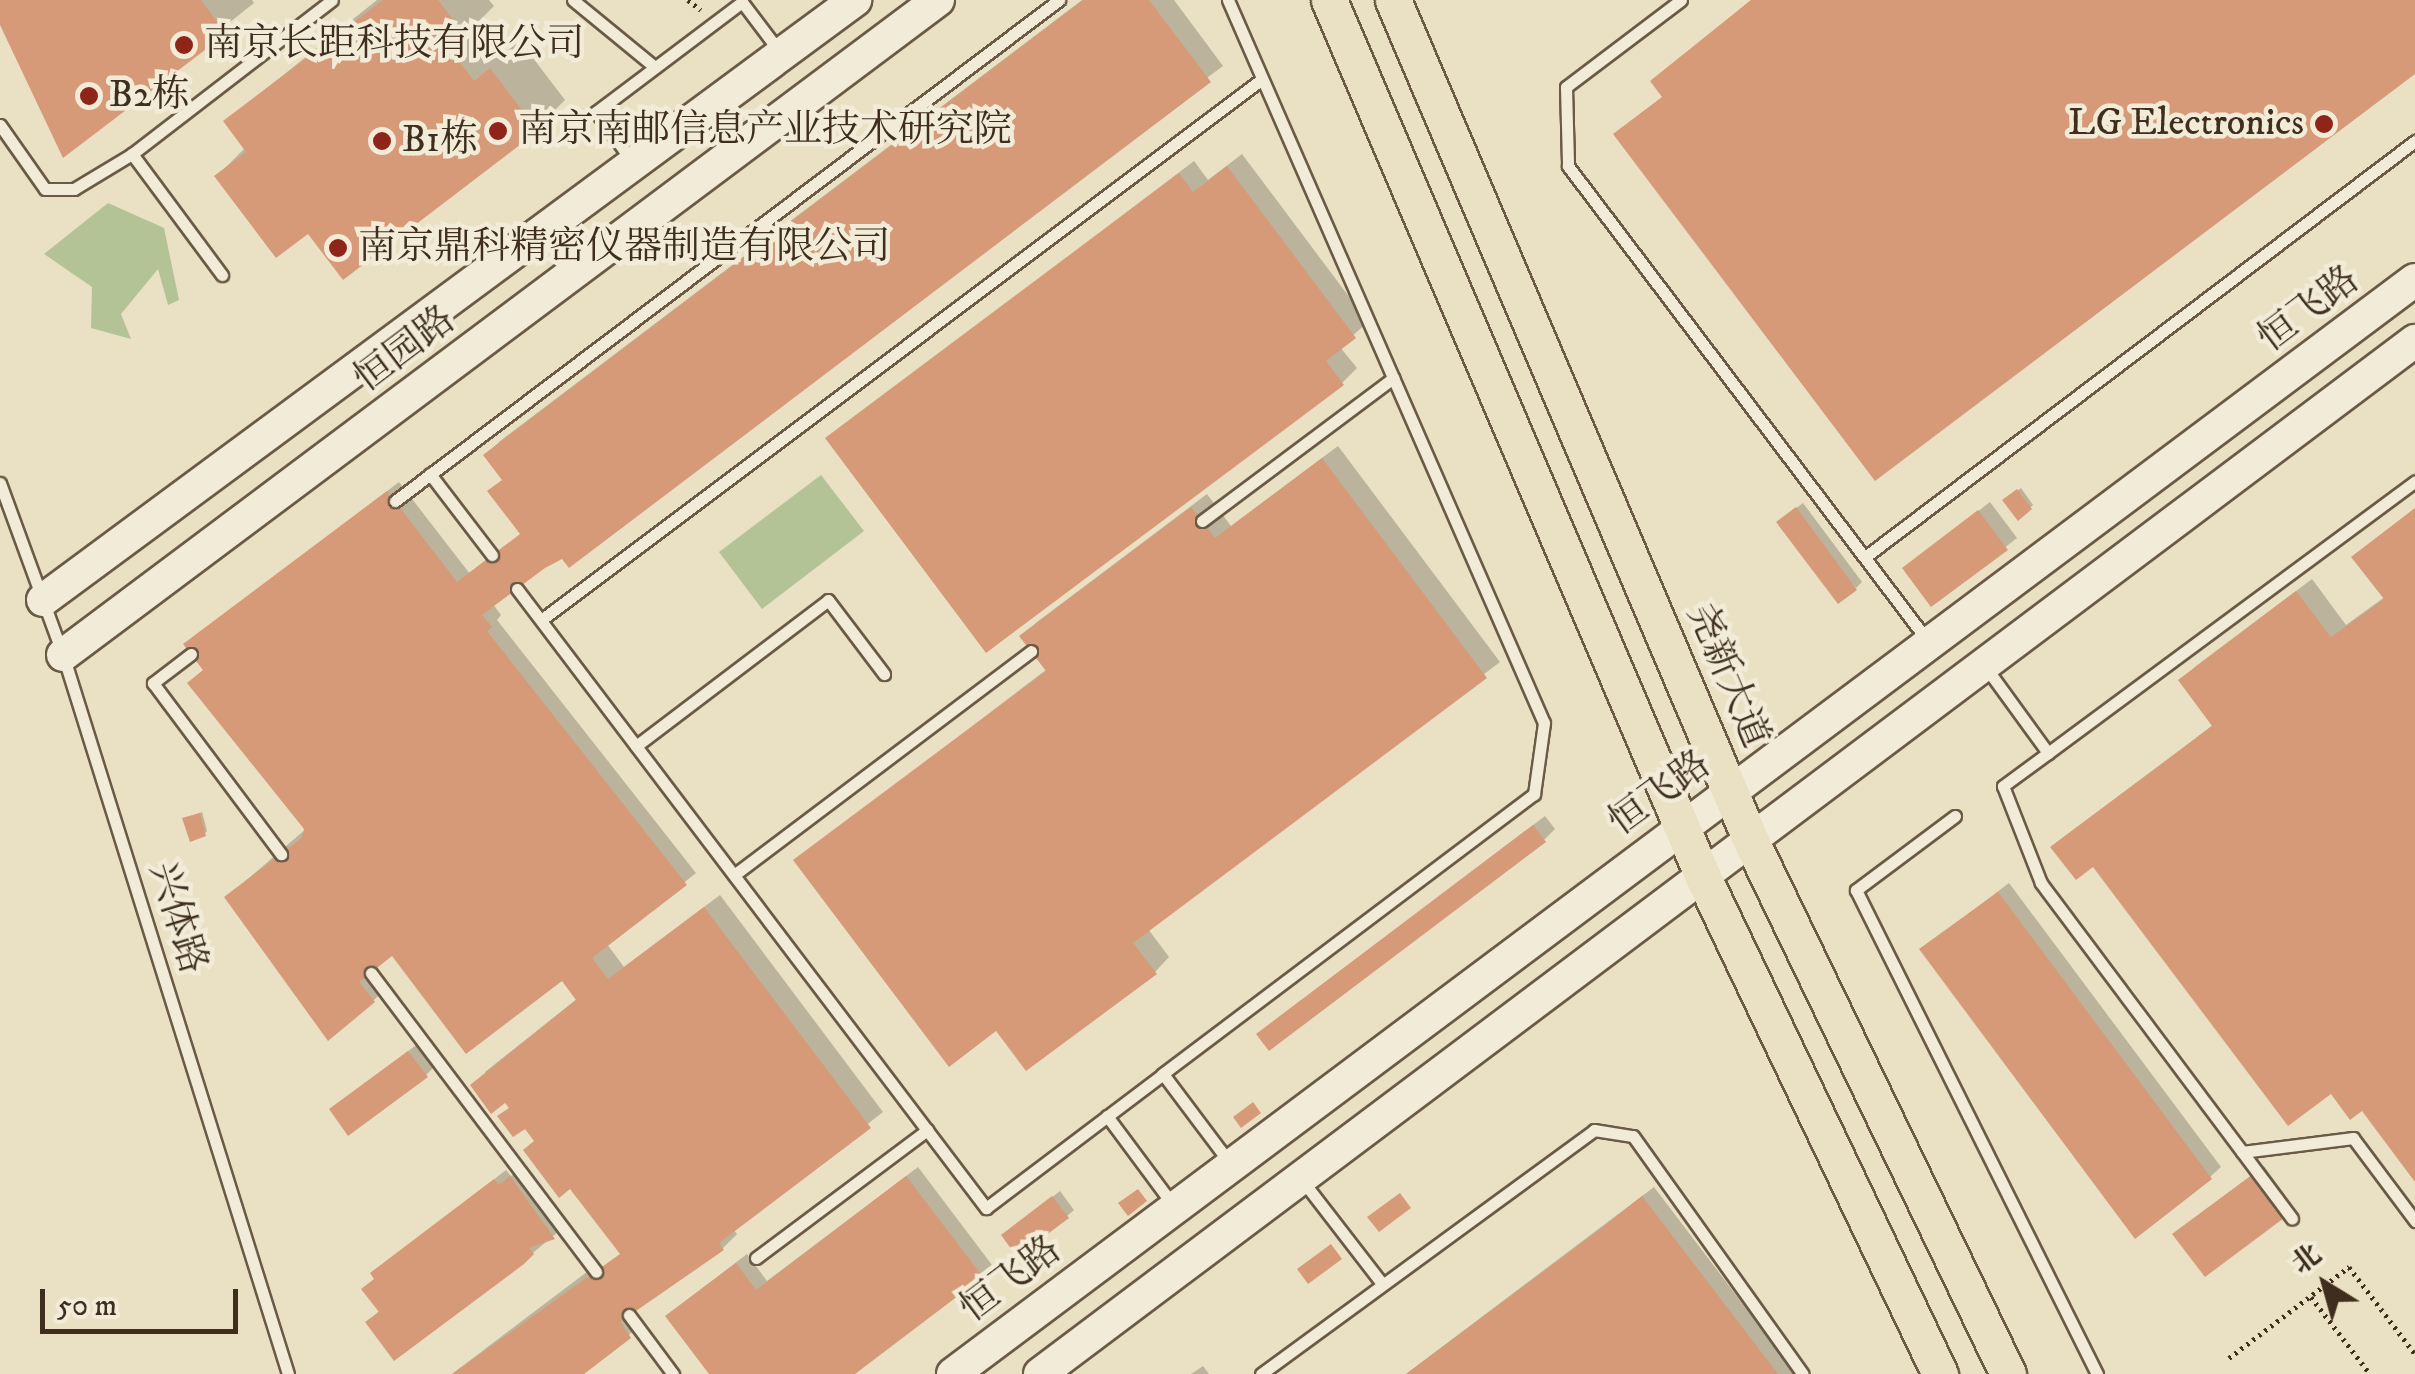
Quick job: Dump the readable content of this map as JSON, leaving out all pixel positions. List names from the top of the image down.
{
  "streets": {
    "main road": ["恒飞路", "恒园路", "尧新大道"],
    "lane": ["兴体路"]
  },
  "crossings": [
    ["恒飞路", "尧新大道"],
    ["恒园路", "兴体路"]
  ],
  "places": [
    "南京长距科技有限公司",
    "B2栋",
    "LG Electronics",
    "南京南邮信息产业技术研究院",
    "B1栋",
    "南京鼎科精密仪器制造有限公司"
  ],
  "scale_bar": "50 m",
  "north": "top left"
}
